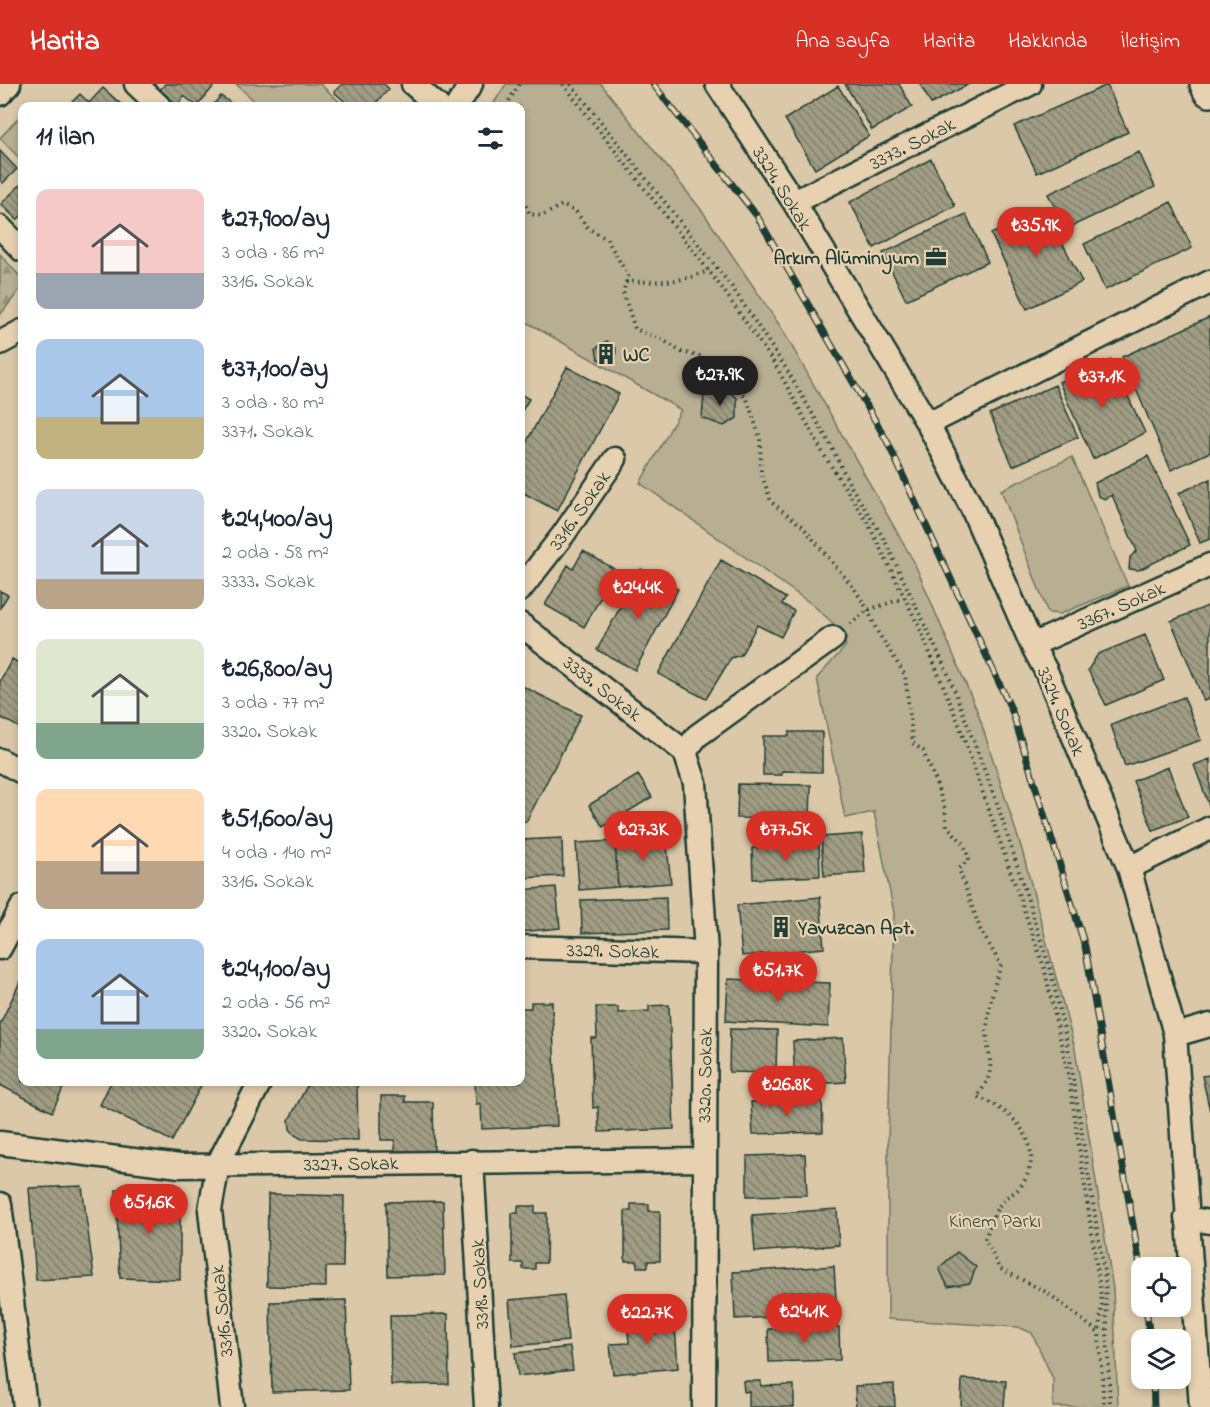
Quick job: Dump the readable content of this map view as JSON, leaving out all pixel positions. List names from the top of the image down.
{
  "streets": {
    "street": [
      "3373. Sokak",
      "3324. Sokak",
      "3316. Sokak",
      "3367. Sokak",
      "3333. Sokak",
      "3329. Sokak",
      "3320. Sokak",
      "3327. Sokak",
      "3318. Sokak"
    ]
  },
  "crossings": [
    ["3373. Sokak", "3324. Sokak"],
    ["3324. Sokak", "3367. Sokak"],
    ["3316. Sokak", "3327. Sokak"],
    ["3333. Sokak", "3320. Sokak"],
    ["3329. Sokak", "3320. Sokak"],
    ["3320. Sokak", "3327. Sokak"],
    ["3327. Sokak", "3318. Sokak"]
  ],
  "parks": ["Kinem Parkı"],
  "places": {
    "office": ["Arkım Alüminyum"],
    "building": ["WC", "Yavuzcan Apt."]
  },
  "page": {
    "header": "Harita",
    "nav": [
      "Ana sayfa",
      "Harita",
      "Hakkında",
      "İletişim"
    ],
    "heading": "11 ilan",
    "list": [
      {
        "name": "₺27,900/ay",
        "note": "3 oda · 86 m² · 3316. Sokak"
      },
      {
        "name": "₺37,100/ay",
        "note": "3 oda · 80 m² · 3371. Sokak"
      },
      {
        "name": "₺24,400/ay",
        "note": "2 oda · 58 m² · 3333. Sokak"
      },
      {
        "name": "₺26,800/ay",
        "note": "3 oda · 77 m² · 3320. Sokak"
      },
      {
        "name": "₺51,600/ay",
        "note": "4 oda · 140 m² · 3316. Sokak"
      },
      {
        "name": "₺24,100/ay",
        "note": "2 oda · 56 m² · 3320. Sokak"
      }
    ],
    "price": [
      "₺35.9K",
      "₺27.9K",
      "₺37.1K",
      "₺24.4K",
      "₺27.3K",
      "₺77.5K",
      "₺51.7K",
      "₺26.8K",
      "₺51.6K",
      "₺24.1K",
      "₺22.7K"
    ]
  }
}
